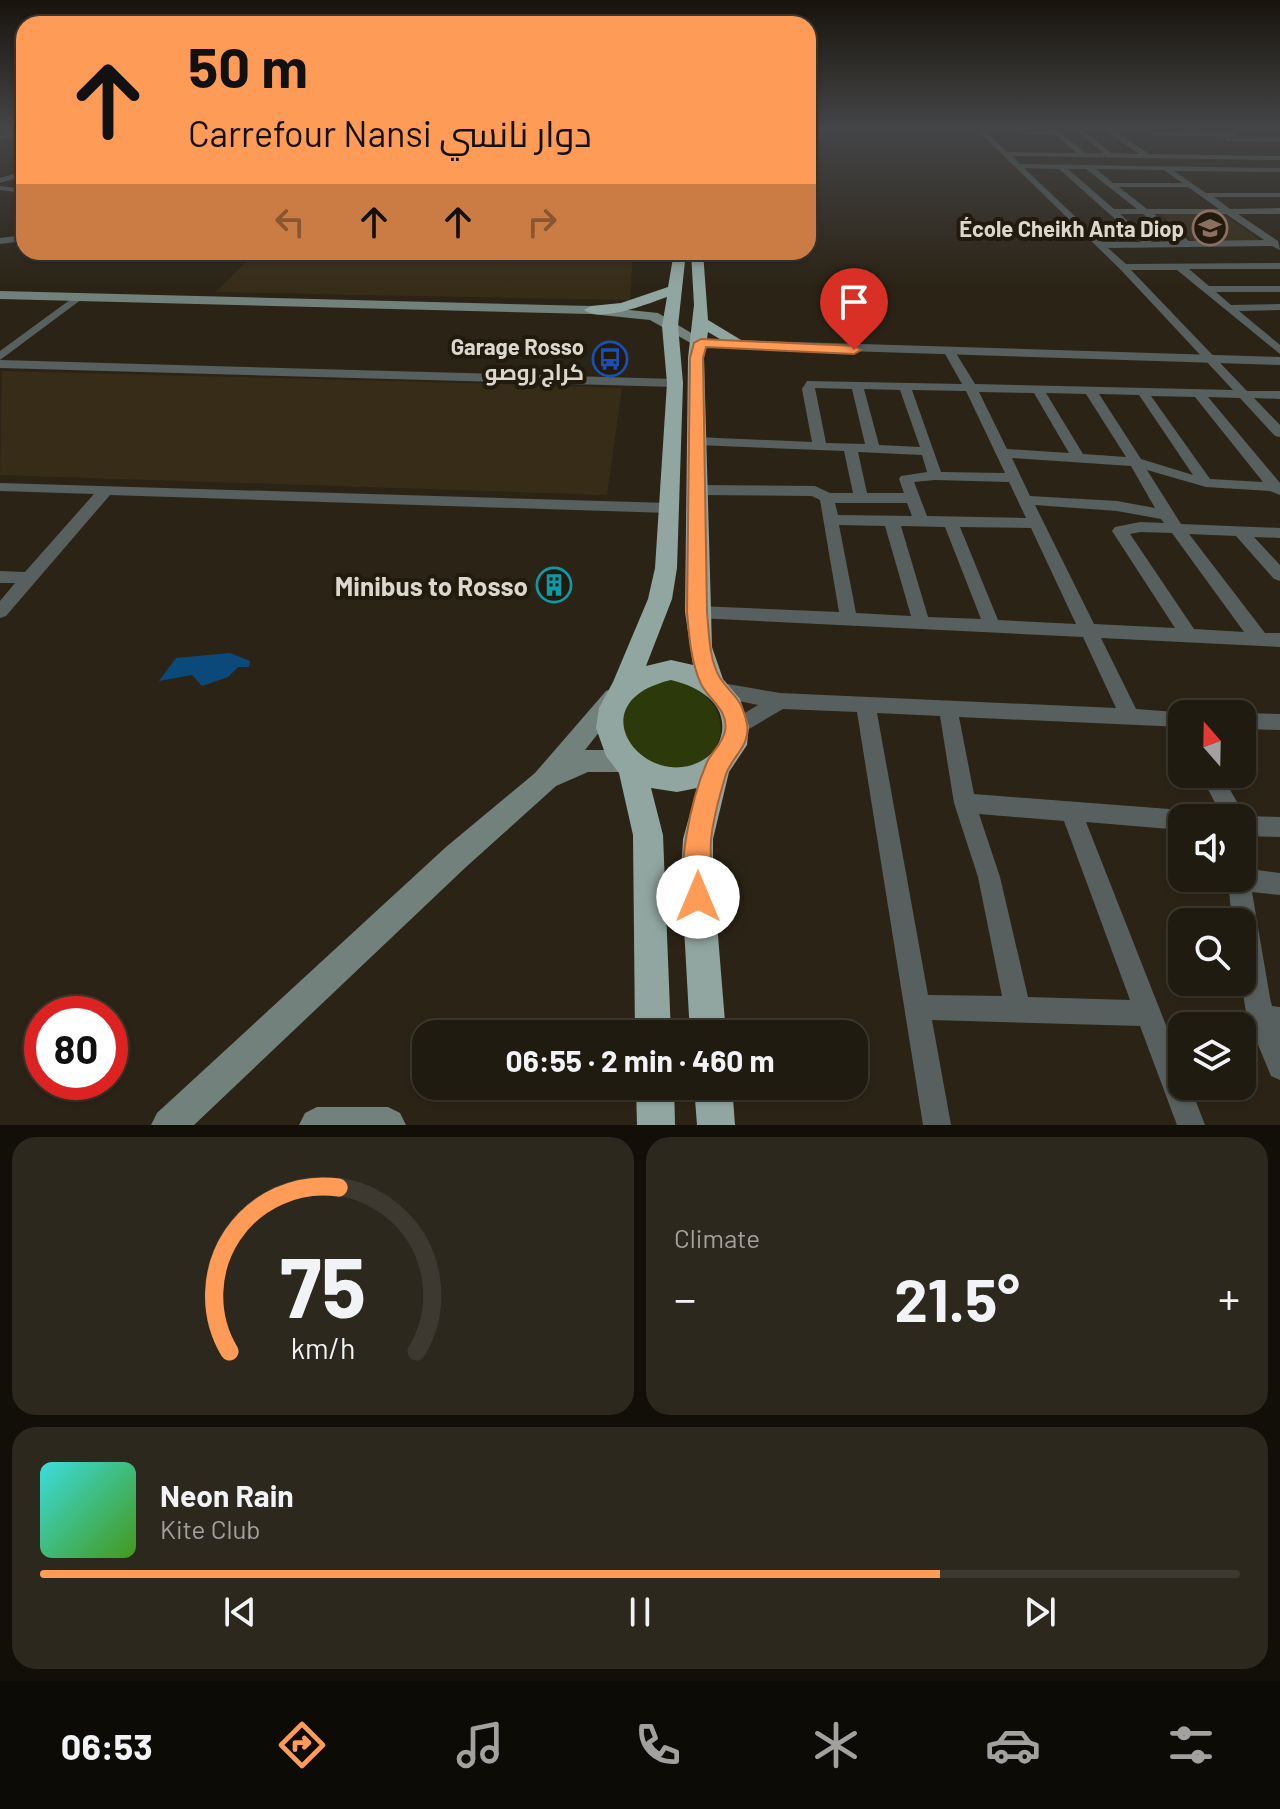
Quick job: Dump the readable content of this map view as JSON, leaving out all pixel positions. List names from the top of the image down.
{
  "places": {
    "school or university": ["École Cheikh Anta Diop"],
    "bus stop": ["Garage Rosso كراج روصو"],
    "building": ["Minibus to Rosso"]
  },
  "north": "top",
  "page": {
    "turn": ["50 m", "Carrefour Nansi دوار نانسي"],
    "limit": "80",
    "trip": "06:55 · 2 min · 460 m",
    "tile": "Climate",
    "heat": ["−", "21.5°", "+"],
    "song": ["Neon Rain", "Kite Club"],
    "tabs": "06:53",
    "gauge": ["75", "km/h"]
  }
}
